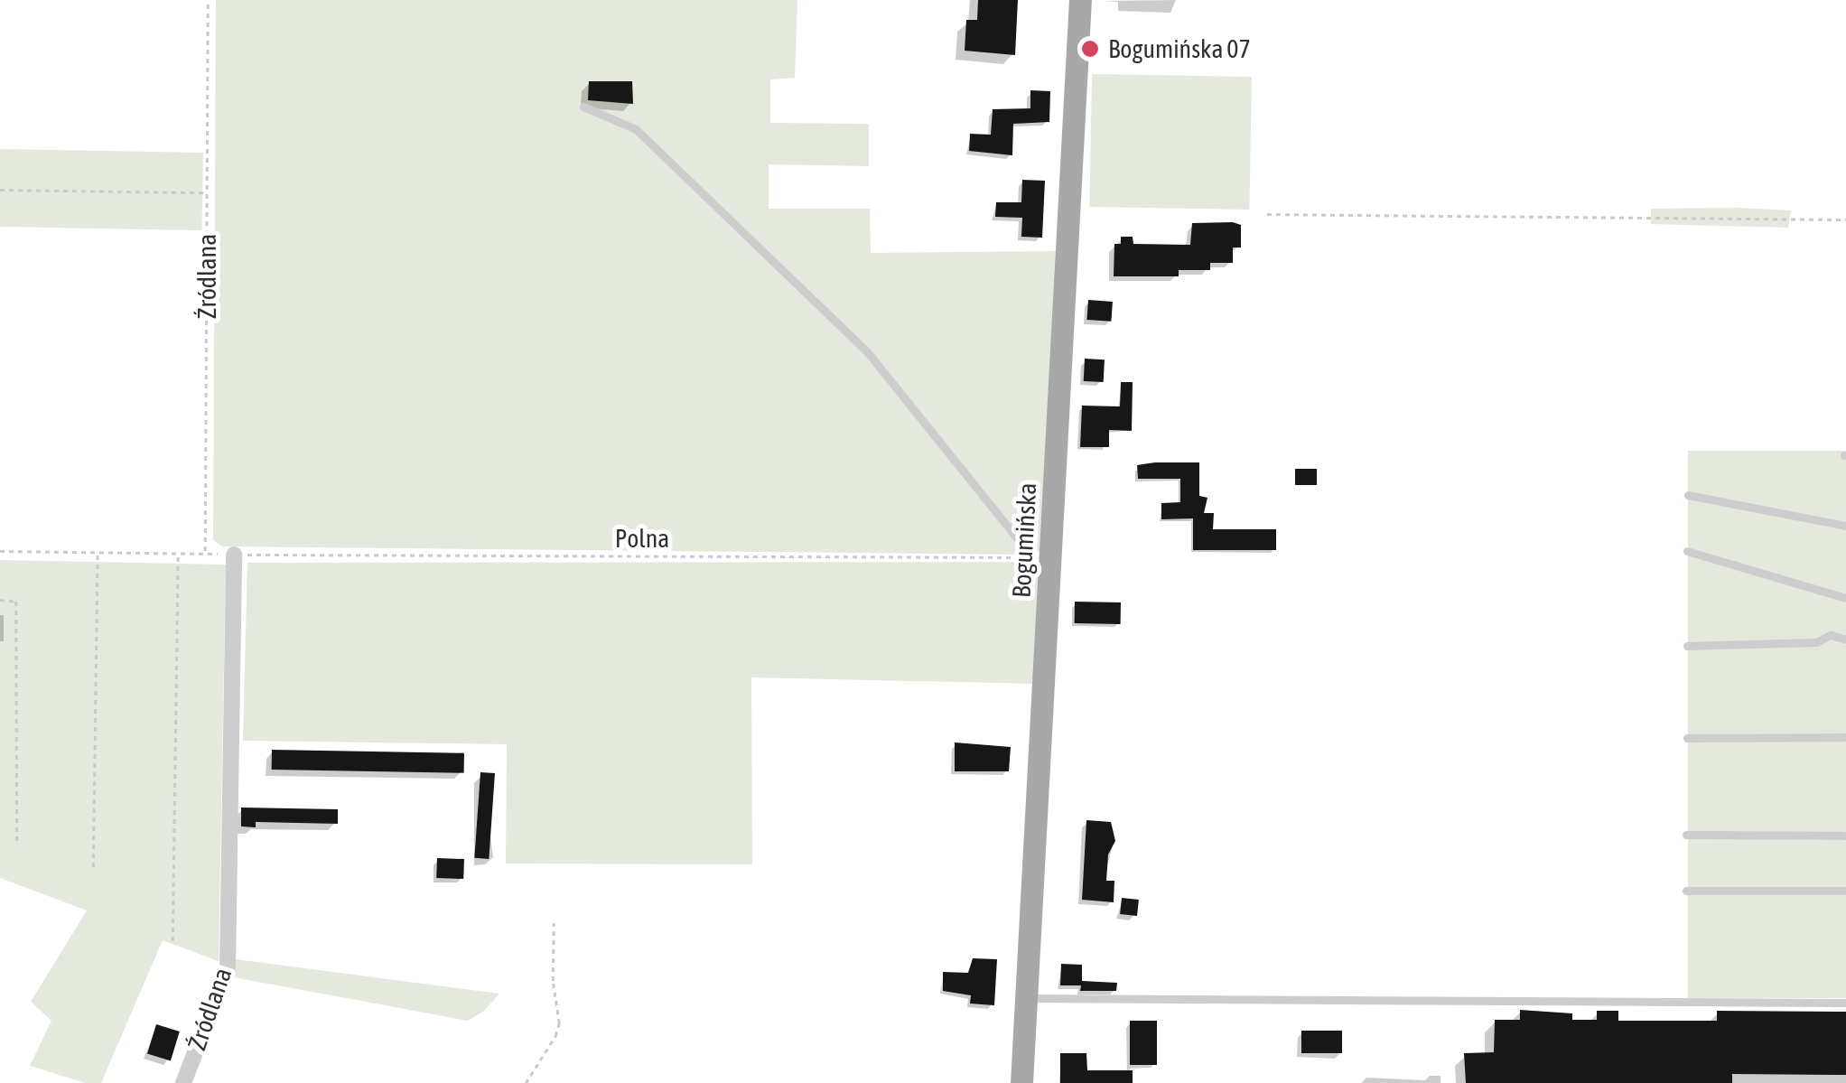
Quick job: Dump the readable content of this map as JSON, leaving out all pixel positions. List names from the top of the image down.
{
  "streets": {
    "main road": ["Bogumińska"],
    "street": ["Źródlana"],
    "path": ["Polna"]
  },
  "crossings": [
    ["Źródlana", "Polna"]
  ],
  "places": ["Bogumińska 07"]
}
